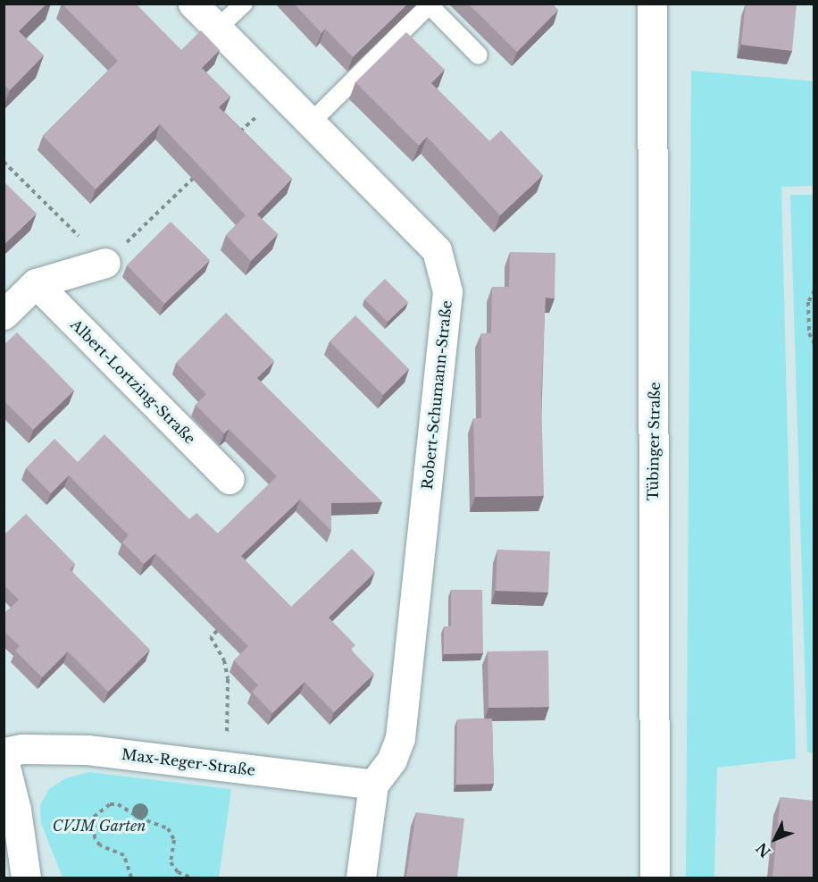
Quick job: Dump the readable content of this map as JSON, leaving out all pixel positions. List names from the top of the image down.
{
  "streets": {
    "street": [
      "Albert-Lortzing-Straße",
      "Robert-Schumann-Straße",
      "Tübinger Straße",
      "Max-Reger-Straße"
    ]
  },
  "crossings": [
    ["Robert-Schumann-Straße", "Max-Reger-Straße"]
  ],
  "parks": ["CVJM Garten"],
  "north": "bottom left"
}
